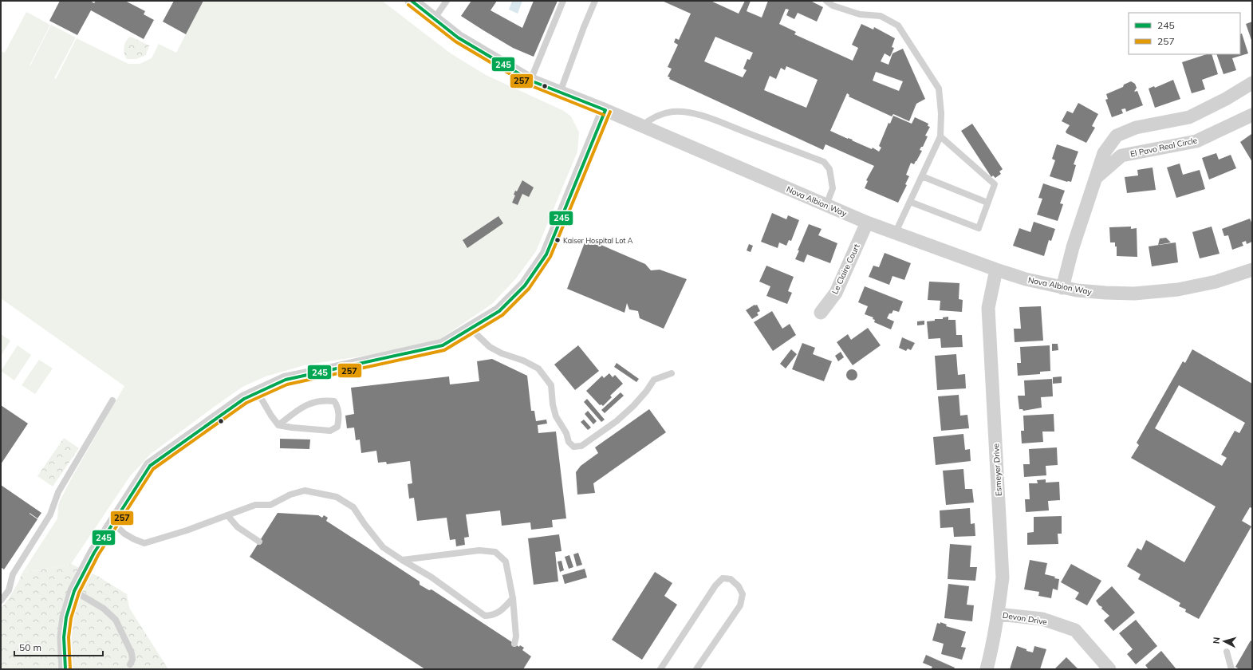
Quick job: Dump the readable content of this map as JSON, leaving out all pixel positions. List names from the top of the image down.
{
  "streets": {
    "street": [
      "El Pavo Real Circle",
      "Nova Albion Way",
      "Le Claire Court",
      "Esmeyer Drive",
      "Devon Drive"
    ]
  },
  "crossings": [
    ["Nova Albion Way", "Le Claire Court"],
    ["Nova Albion Way", "Esmeyer Drive"],
    ["Esmeyer Drive", "Devon Drive"]
  ],
  "places": ["Kaiser Hospital Lot A"],
  "lines": ["transit line 245", "transit line 257"],
  "legend": ["245", "257"],
  "scale_bar": "50 m",
  "north": "left"
}
